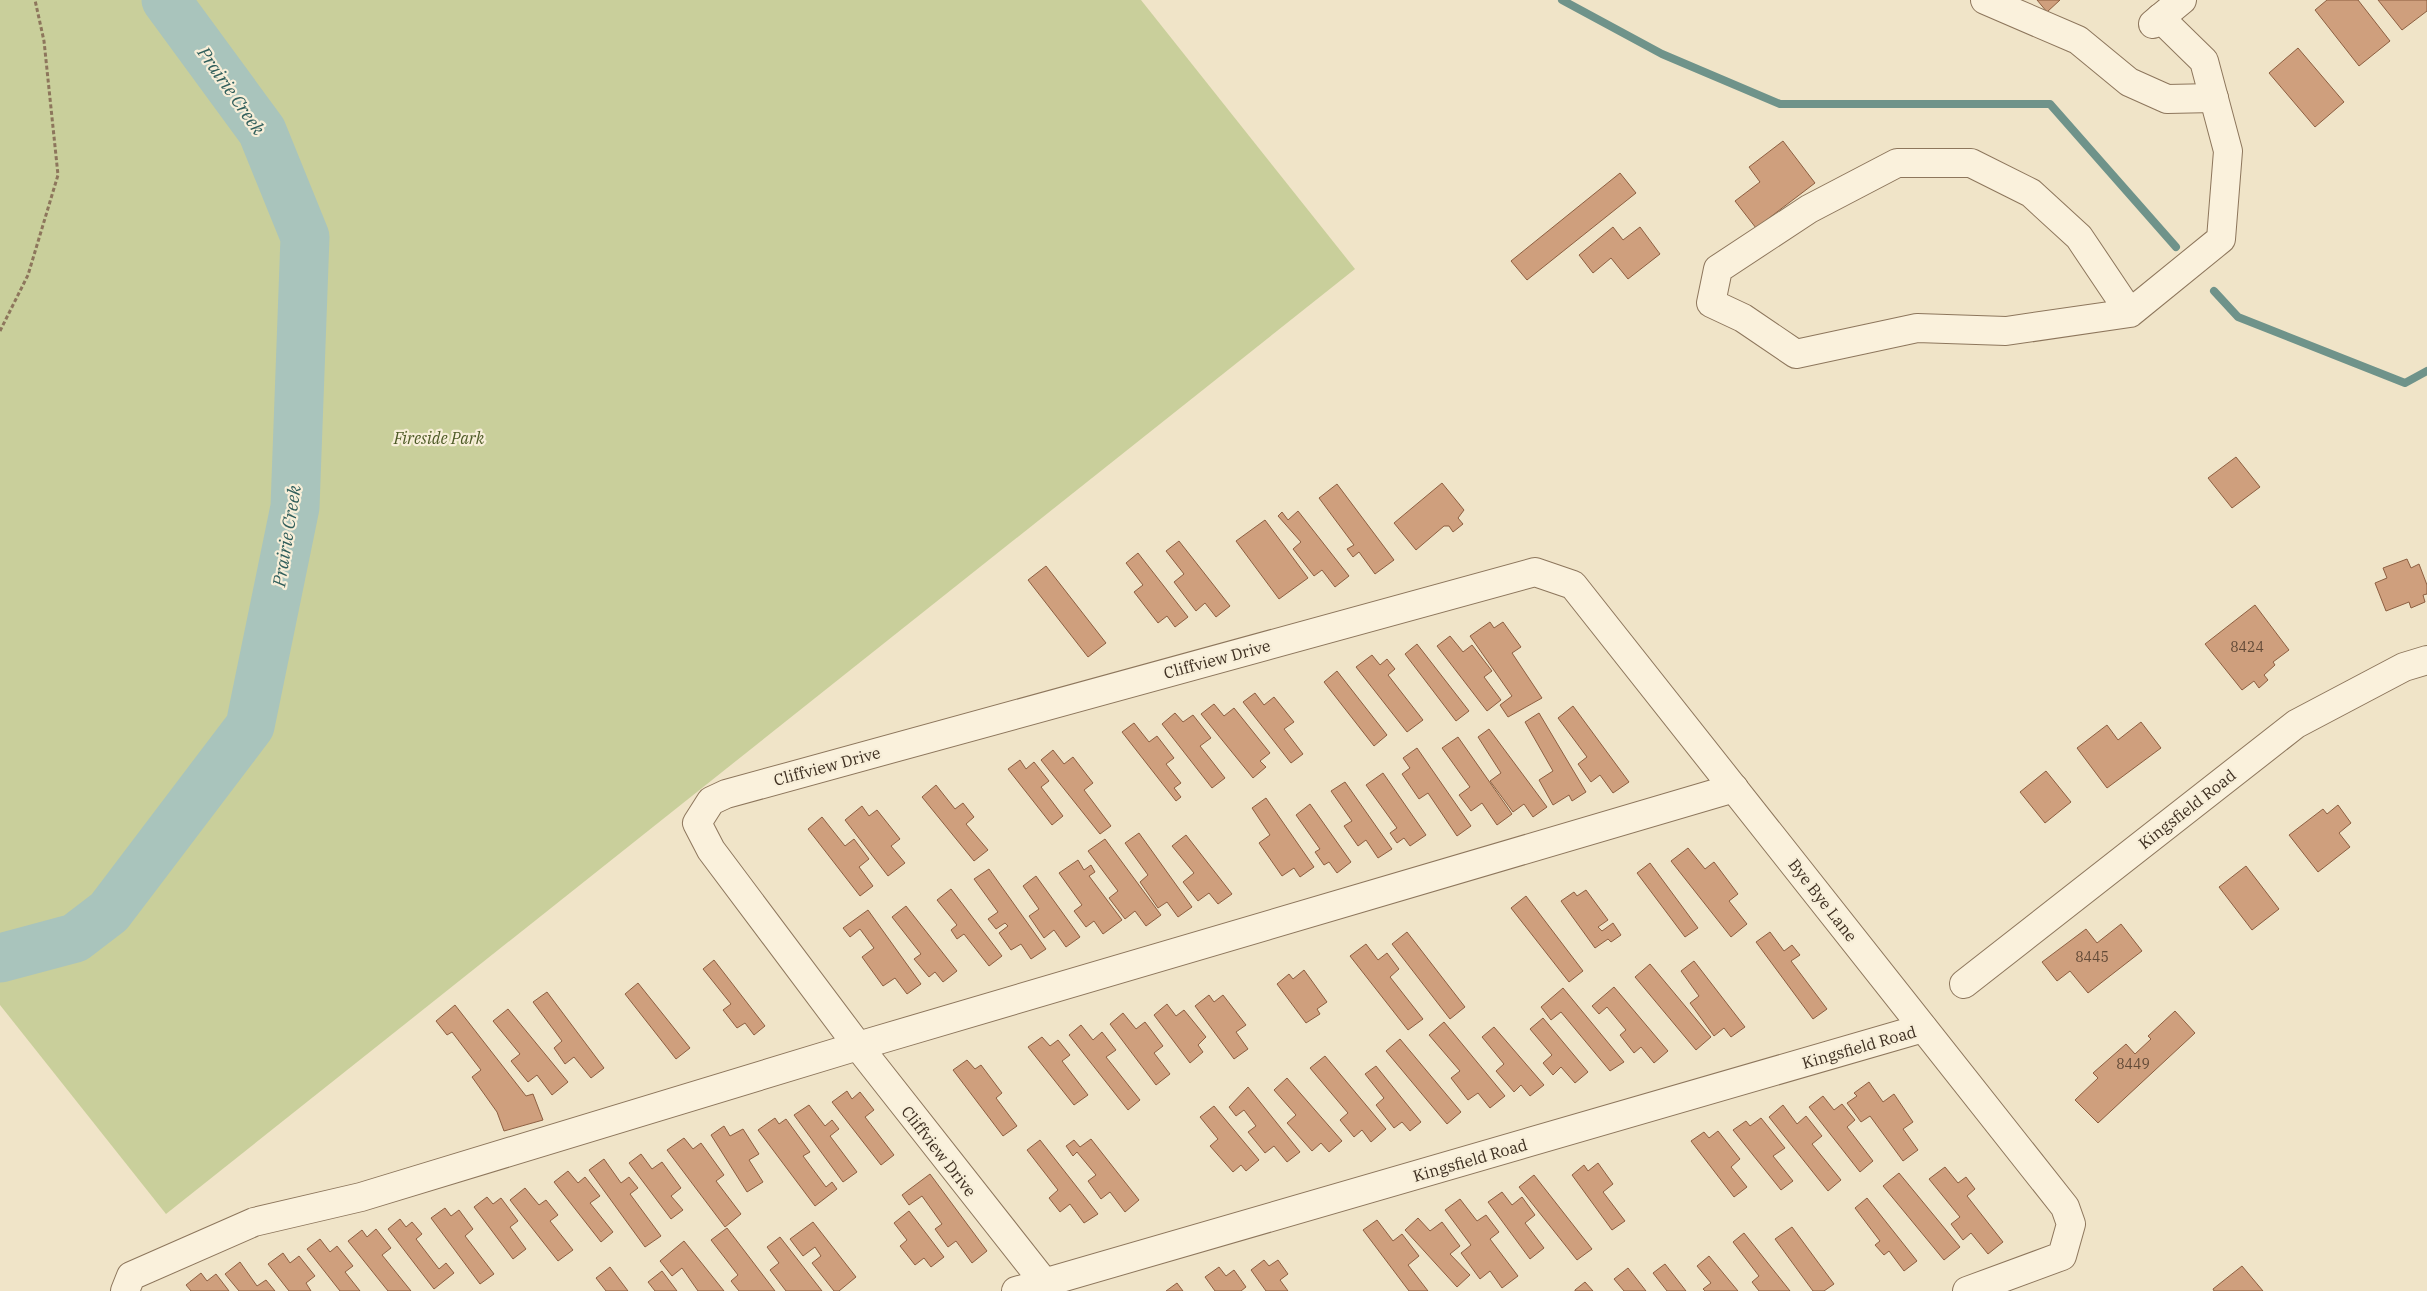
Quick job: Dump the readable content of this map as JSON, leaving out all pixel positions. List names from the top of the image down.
{
  "streets": {
    "street": ["Cliffview Drive", "Kingsfield Road", "Bye Bye Lane"]
  },
  "crossings": [
    ["Cliffview Drive", "Kingsfield Road"],
    ["Cliffview Drive", "Bye Bye Lane"],
    ["Kingsfield Road", "Bye Bye Lane"]
  ],
  "water": ["Prairie Creek"],
  "parks": ["Fireside Park"],
  "house_numbers": ["8424", "8445", "8449"]
}
